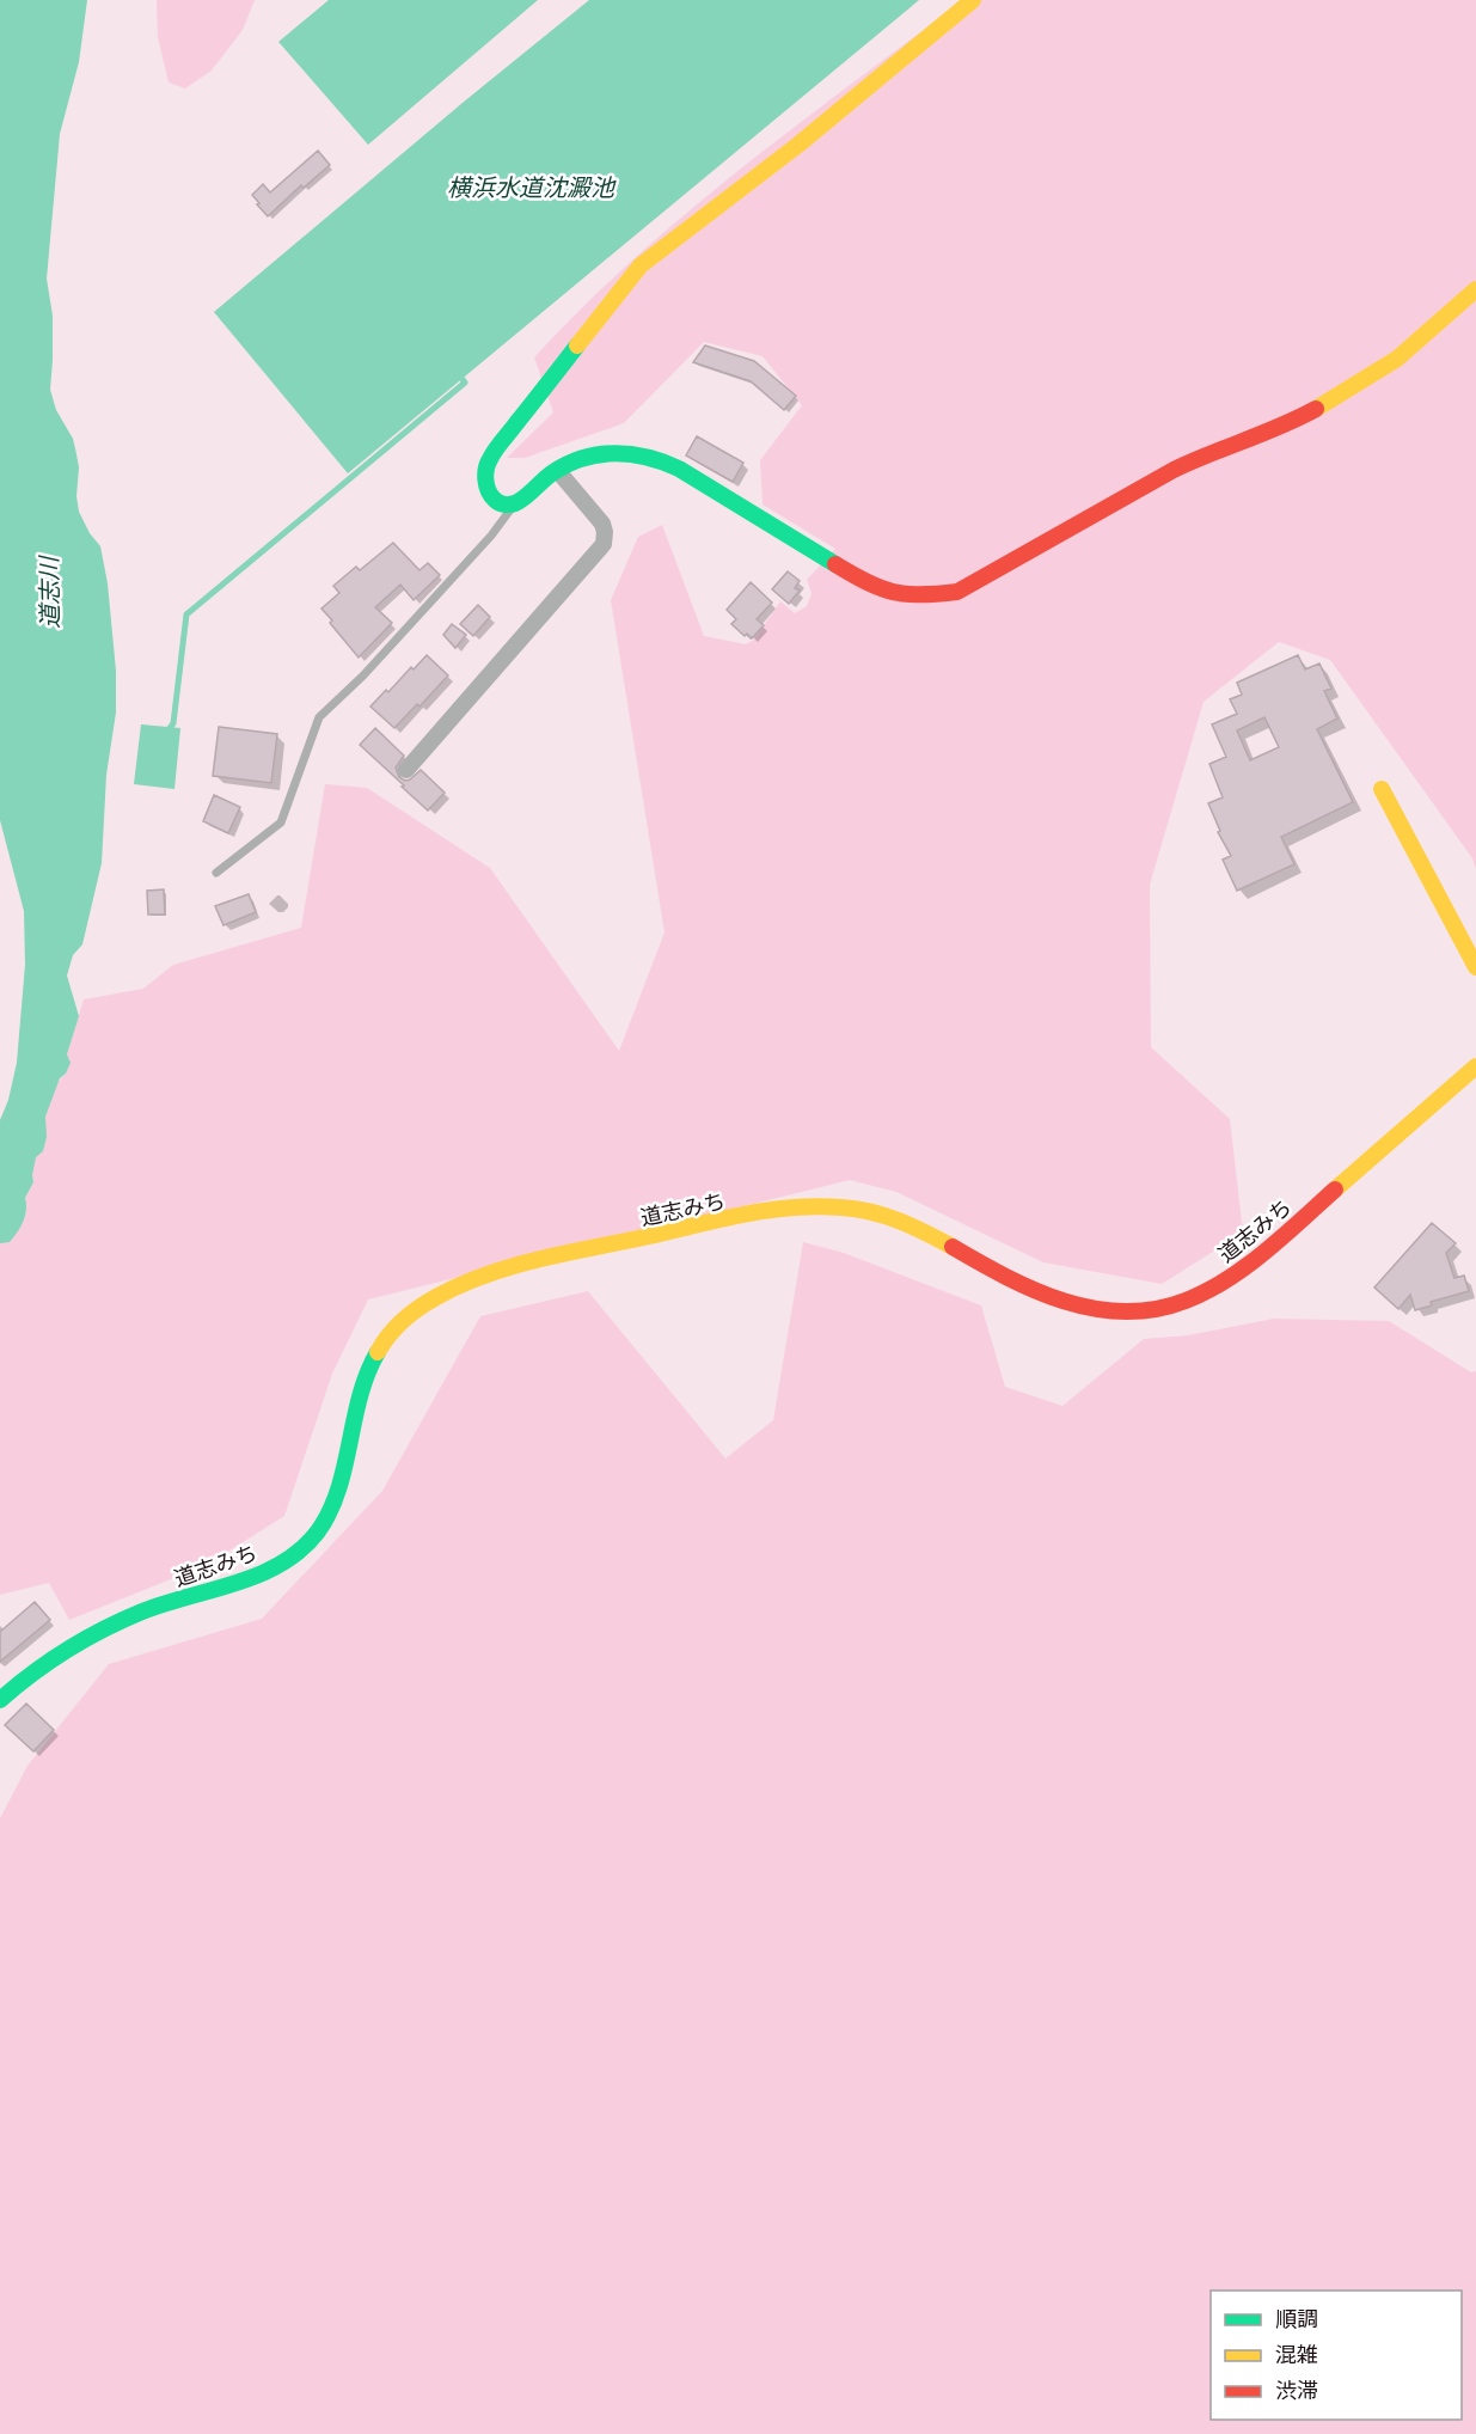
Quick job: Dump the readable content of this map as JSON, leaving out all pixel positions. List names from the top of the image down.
{
  "streets": {
    "main road": ["道志みち"]
  },
  "water": ["横浜水道沈澱池", "道志川"],
  "legend": ["順調", "混雑", "渋滞"]
}
